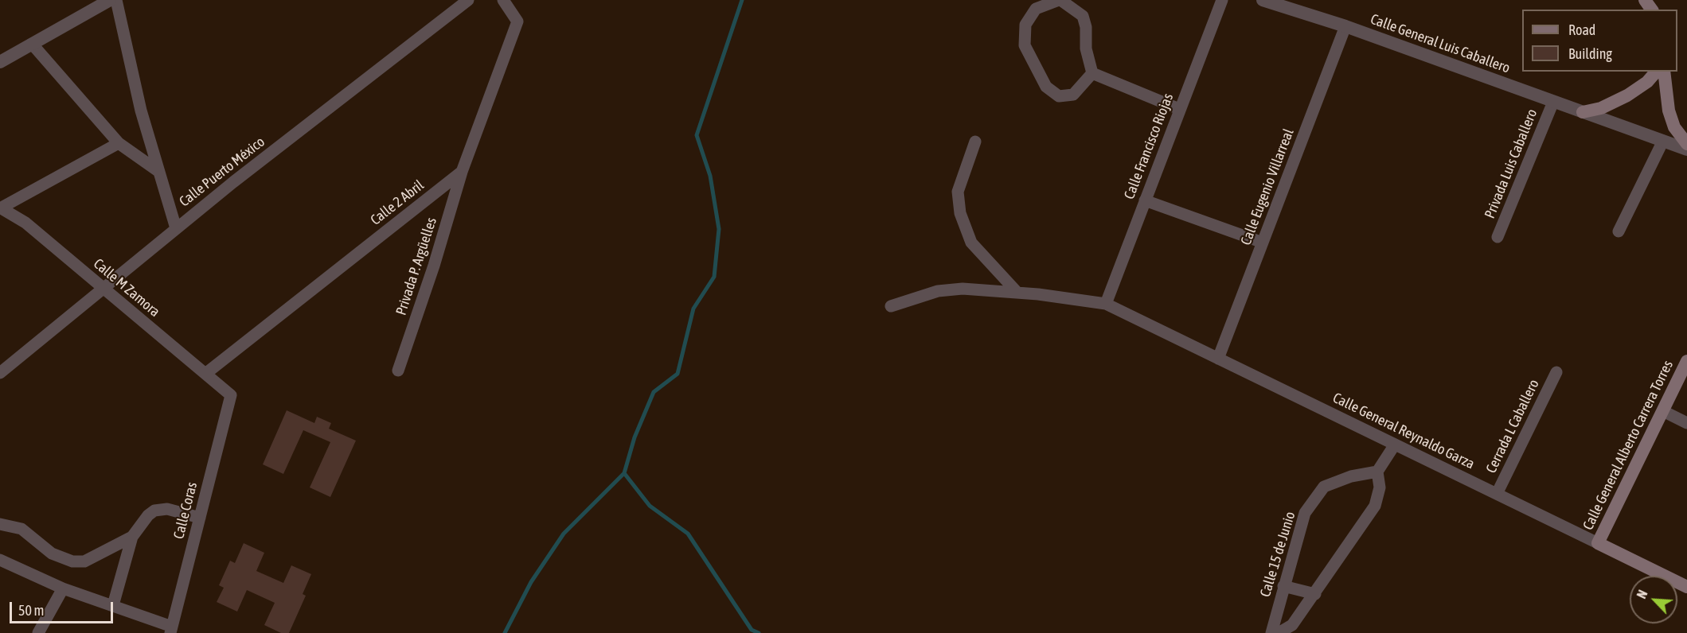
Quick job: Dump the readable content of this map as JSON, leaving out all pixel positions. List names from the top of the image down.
{
  "streets": {
    "main road": ["Calle General Reynaldo Garza", "Calle General Alberto Carrera Torres"],
    "street": [
      "Calle General Luis Caballero",
      "Calle Francisco Riojas",
      "Privada Luis Caballero",
      "Calle Puerto México",
      "Calle Eugenio Villarreal",
      "Calle 2 Abril",
      "Privada P. Argüelles",
      "Calle M Zamora",
      "Cerrada L Caballero",
      "Calle Coras",
      "Calle 15 de Junio"
    ]
  },
  "crossings": [
    ["Calle General Luis Caballero", "Privada Luis Caballero"],
    ["Calle General Luis Caballero", "Calle Eugenio Villarreal"],
    ["Calle Francisco Riojas", "Calle General Reynaldo Garza"],
    ["Calle Puerto México", "Calle M Zamora"],
    ["Calle Eugenio Villarreal", "Calle General Reynaldo Garza"],
    ["Calle 2 Abril", "Privada P. Argüelles"],
    ["Calle 2 Abril", "Calle M Zamora"],
    ["Calle M Zamora", "Calle Coras"],
    ["Cerrada L Caballero", "Calle General Reynaldo Garza"],
    ["Calle General Reynaldo Garza", "Calle General Alberto Carrera Torres"]
  ],
  "legend": ["Road", "Building"],
  "scale_bar": "50 m",
  "north": "top left"
}
